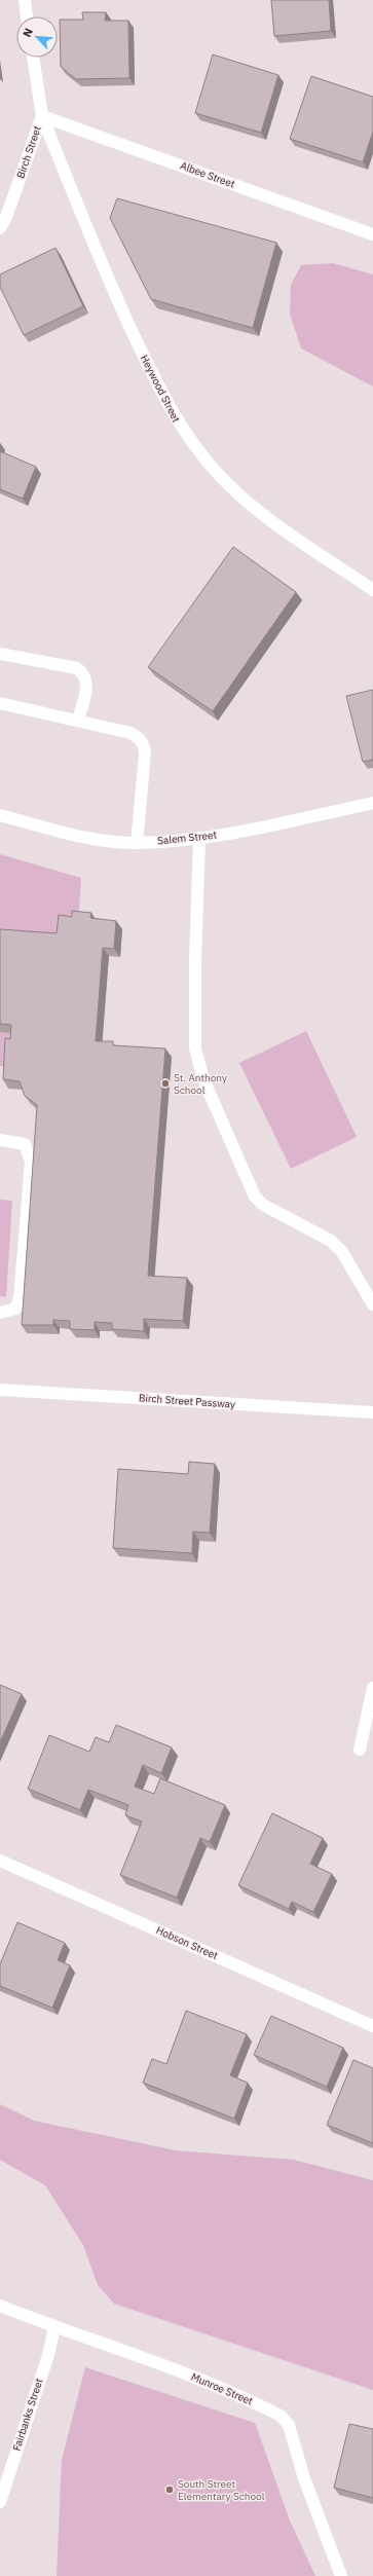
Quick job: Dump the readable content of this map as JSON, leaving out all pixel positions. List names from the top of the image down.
{
  "streets": {
    "street": [
      "Birch Street",
      "Albee Street",
      "Heywood Street",
      "Salem Street",
      "Birch Street Passway",
      "Hobson Street",
      "Munroe Street",
      "Fairbanks Street"
    ]
  },
  "crossings": [
    ["Birch Street", "Albee Street"],
    ["Birch Street", "Heywood Street"],
    ["Albee Street", "Heywood Street"],
    ["Munroe Street", "Fairbanks Street"]
  ],
  "places": ["St. Anthony School", "South Street Elementary School"],
  "north": "top left"
}
